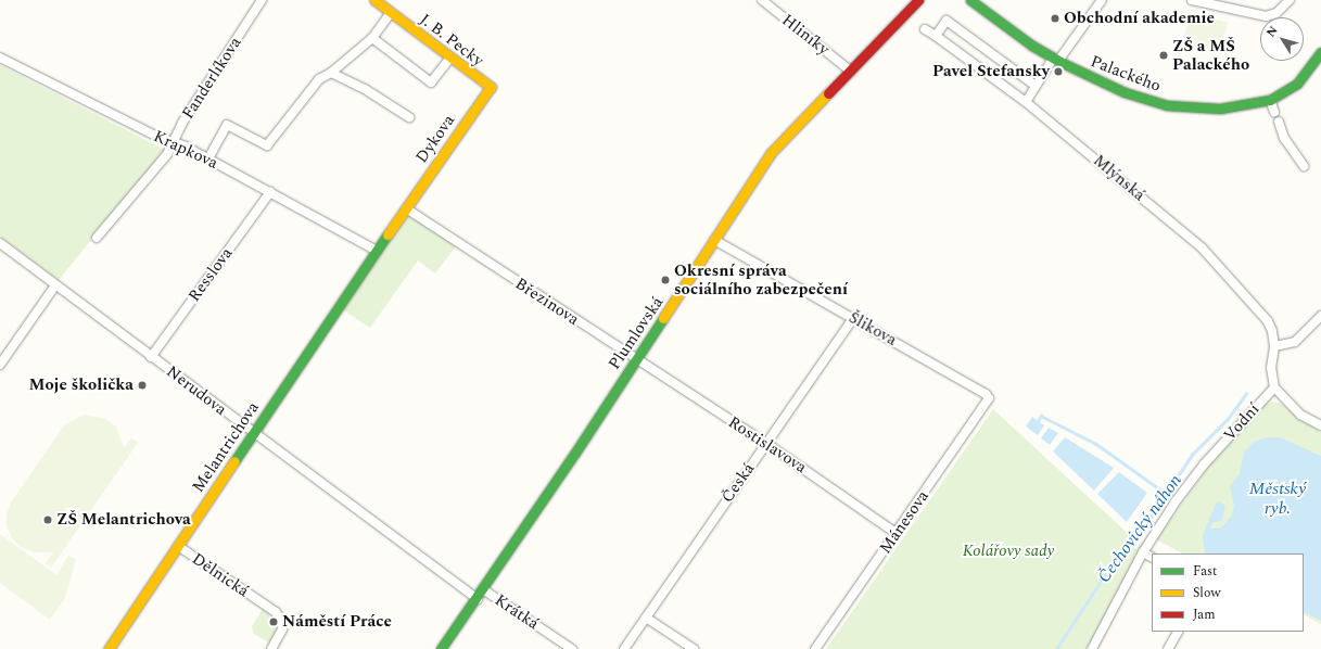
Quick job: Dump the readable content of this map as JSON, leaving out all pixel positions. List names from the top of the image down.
{
  "streets": {
    "main road": [
      "J. B. Pecky",
      "Palackého",
      "Dykova",
      "Plumlovská",
      "Melantrichova"
    ],
    "street": [
      "Hliníky",
      "Fanderlíkova",
      "Krapkova",
      "Mlýnská",
      "Resslova",
      "Březinova",
      "Šlikova",
      "Nerudova",
      "Vodní",
      "Rostislavova",
      "Česká",
      "Mánesova",
      "Dělnická",
      "Krátká"
    ]
  },
  "crossings": [
    ["Hliníky", "Plumlovská"],
    ["J. B. Pecky", "Dykova"],
    ["Fanderlíkova", "Krapkova"],
    ["Dykova", "Krapkova"],
    ["Dykova", "Březinova"],
    ["Dykova", "Melantrichova"],
    ["Krapkova", "Resslova"],
    ["Krapkova", "Melantrichova"],
    ["Resslova", "Nerudova"],
    ["Březinova", "Plumlovská"],
    ["Březinova", "Rostislavova"],
    ["Šlikova", "Plumlovská"],
    ["Šlikova", "Česká"],
    ["Šlikova", "Mánesova"],
    ["Plumlovská", "Nerudova"],
    ["Plumlovská", "Rostislavova"],
    ["Plumlovská", "Krátká"],
    ["Nerudova", "Melantrichova"],
    ["Rostislavova", "Česká"],
    ["Rostislavova", "Mánesova"],
    ["Melantrichova", "Dělnická"]
  ],
  "water": ["Městský ryb.", "Čechovický náhon"],
  "parks": ["Kolářovy sady"],
  "places": [
    "Obchodní akademie",
    "ZŠ a MŠ Palackého",
    "Pavel Stefansky",
    "Okresní správa sociálního zabezpečení",
    "Moje školička",
    "ZŠ Melantrichova",
    "Náměstí Práce"
  ],
  "legend": ["Fast", "Slow", "Jam"],
  "north": "top left"
}
